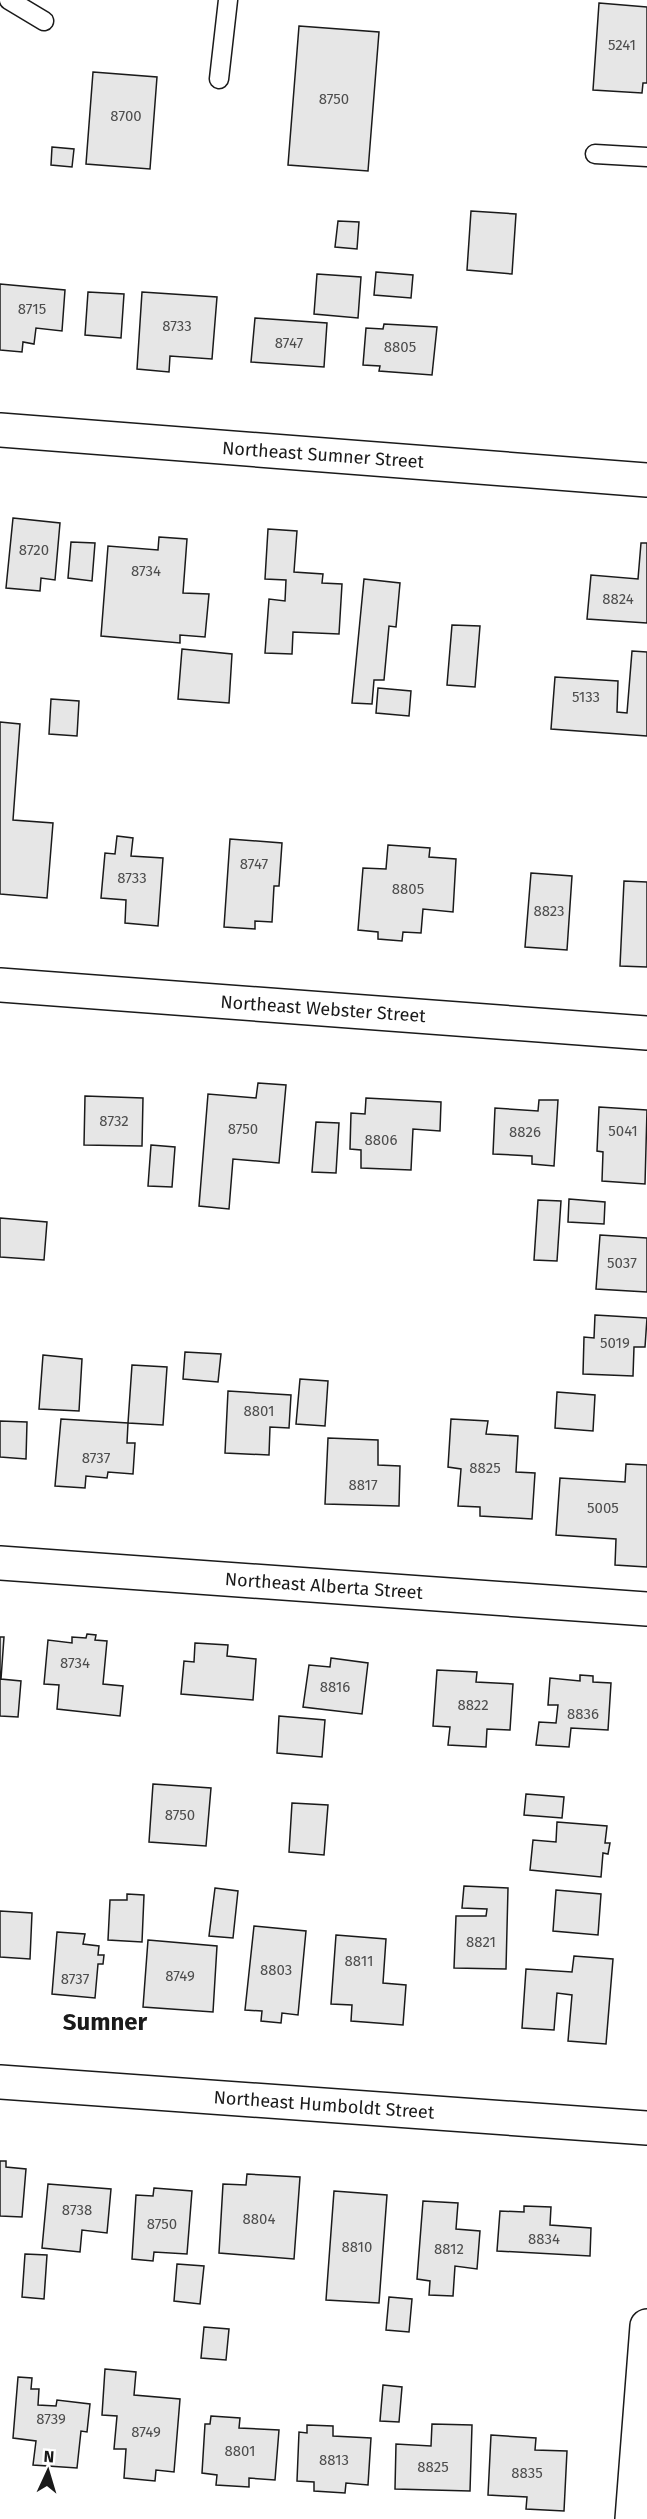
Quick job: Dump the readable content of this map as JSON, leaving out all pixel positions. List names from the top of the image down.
{
  "streets": {
    "street": [
      "Northeast Sumner Street",
      "Northeast Webster Street",
      "Northeast Alberta Street",
      "Northeast Humboldt Street"
    ]
  },
  "districts": ["Sumner"],
  "house_numbers": [
    "5241",
    "8750",
    "8700",
    "8715",
    "8733",
    "8747",
    "8805",
    "8720",
    "8734",
    "8824",
    "5133",
    "8747",
    "8733",
    "8805",
    "8823",
    "8732",
    "8750",
    "5041",
    "8826",
    "8806",
    "5037",
    "5019",
    "8801",
    "8737",
    "8825",
    "8817",
    "5005",
    "8734",
    "8816",
    "8822",
    "8836",
    "8750",
    "8821",
    "8811",
    "8803",
    "8749",
    "8737",
    "8738",
    "8804",
    "8750",
    "8834",
    "8810",
    "8812",
    "8739",
    "8749",
    "8801",
    "8813",
    "8825",
    "8835"
  ],
  "north": "top"
}
